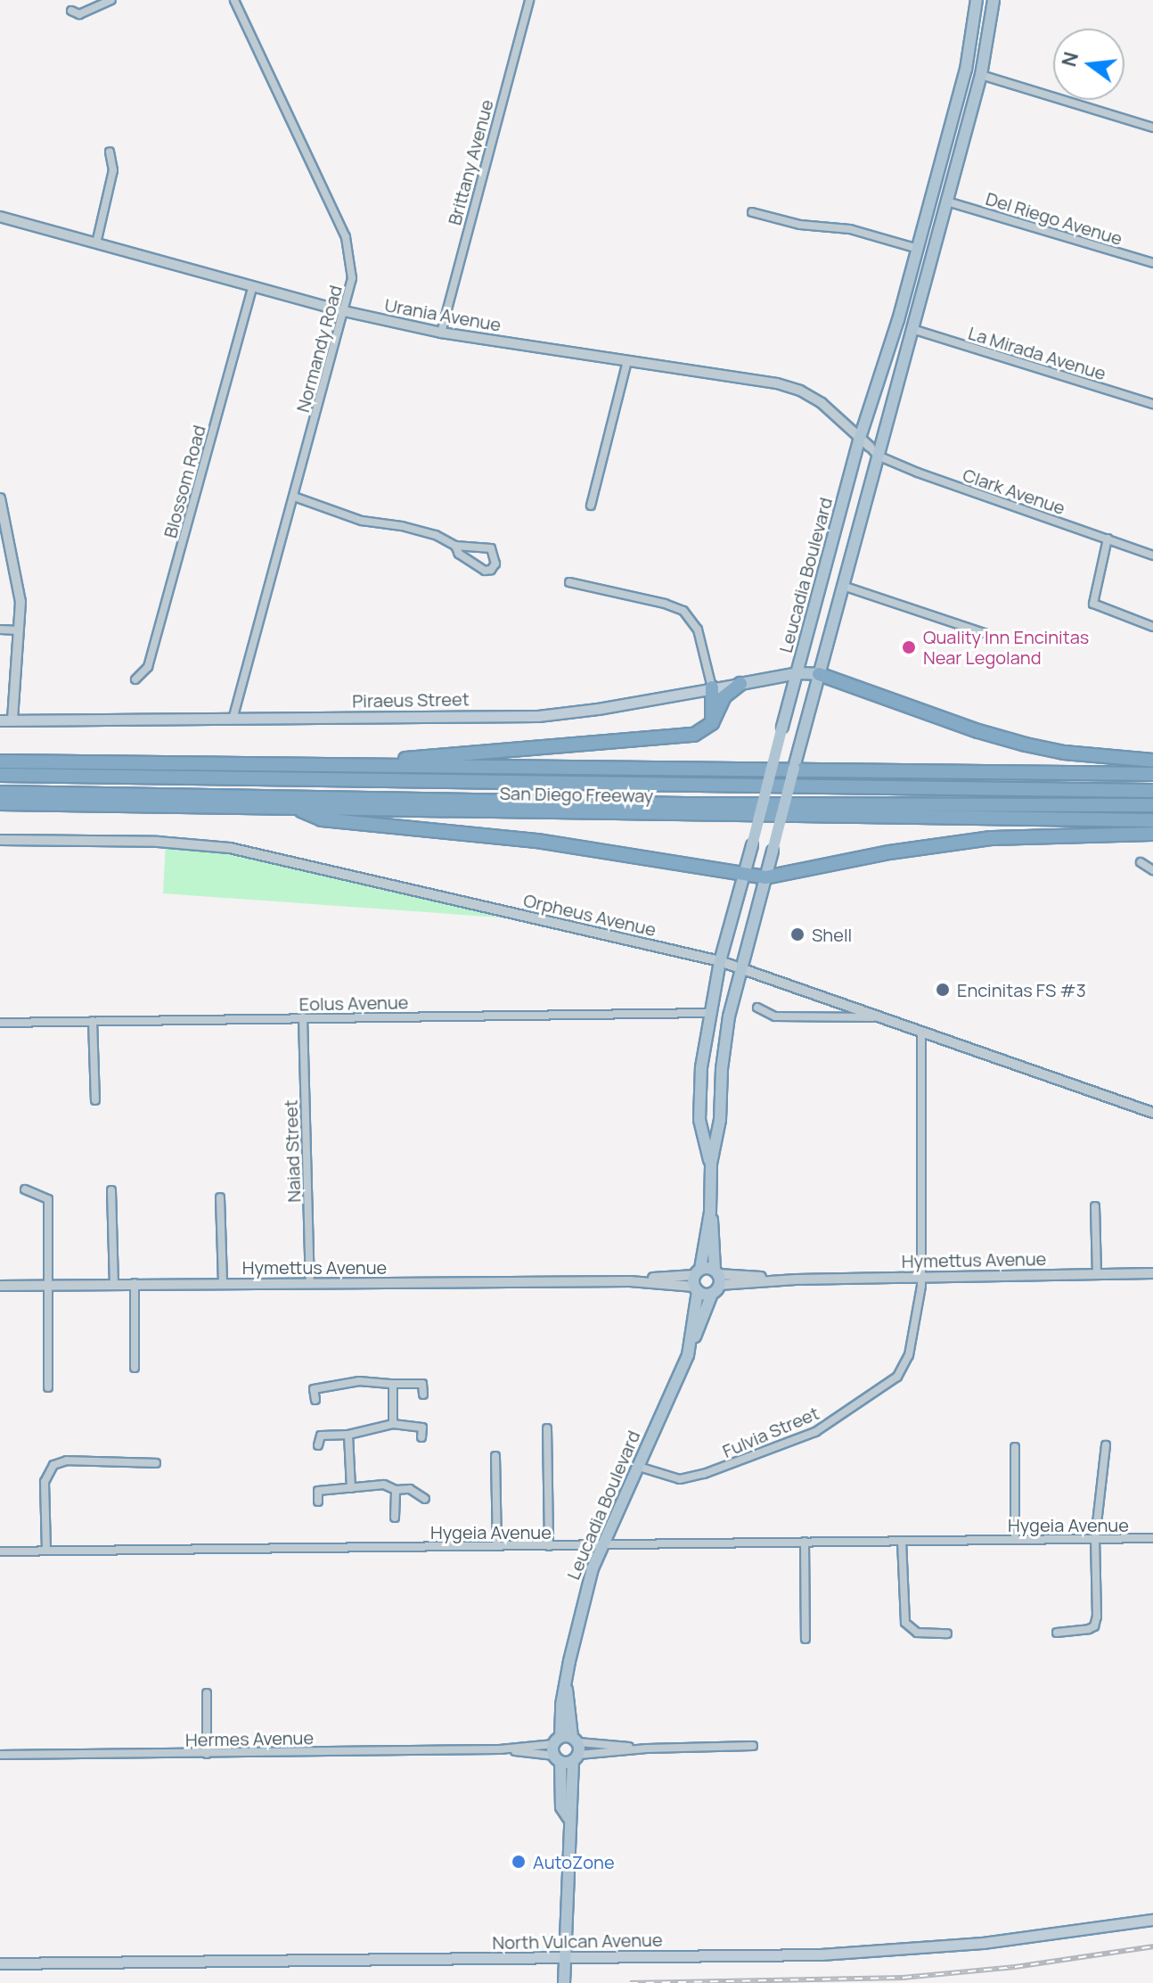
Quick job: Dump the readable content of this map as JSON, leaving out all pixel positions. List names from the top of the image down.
{
  "streets": {
    "highway": ["San Diego Freeway"],
    "main road": ["Leucadia Boulevard", "Piraeus Street", "North Vulcan Avenue"],
    "street": [
      "Brittany Avenue",
      "Del Riego Avenue",
      "Urania Avenue",
      "Normandy Road",
      "La Mirada Avenue",
      "Blossom Road",
      "Clark Avenue",
      "Orpheus Avenue",
      "Eolus Avenue",
      "Naiad Street",
      "Hymettus Avenue",
      "Fulvia Street",
      "Hygeia Avenue",
      "Hermes Avenue"
    ]
  },
  "crossings": [
    ["Brittany Avenue", "Urania Avenue"],
    ["Del Riego Avenue", "Leucadia Boulevard"],
    ["Urania Avenue", "Normandy Road"],
    ["Urania Avenue", "Blossom Road"],
    ["Urania Avenue", "Clark Avenue"],
    ["Urania Avenue", "Leucadia Boulevard"],
    ["Normandy Road", "Piraeus Street"],
    ["La Mirada Avenue", "Leucadia Boulevard"],
    ["Clark Avenue", "Leucadia Boulevard"],
    ["Leucadia Boulevard", "Piraeus Street"],
    ["Leucadia Boulevard", "Orpheus Avenue"],
    ["Leucadia Boulevard", "Eolus Avenue"],
    ["Leucadia Boulevard", "Hymettus Avenue"],
    ["Leucadia Boulevard", "Fulvia Street"],
    ["Leucadia Boulevard", "Hygeia Avenue"],
    ["Leucadia Boulevard", "Hermes Avenue"],
    ["Leucadia Boulevard", "North Vulcan Avenue"],
    ["Orpheus Avenue", "Fulvia Street"],
    ["Eolus Avenue", "Naiad Street"],
    ["Naiad Street", "Hymettus Avenue"],
    ["Hymettus Avenue", "Fulvia Street"]
  ],
  "places": [
    "Quality Inn Encinitas Near Legoland",
    "Shell",
    "Encinitas FS #3",
    "AutoZone"
  ],
  "north": "left"
}
